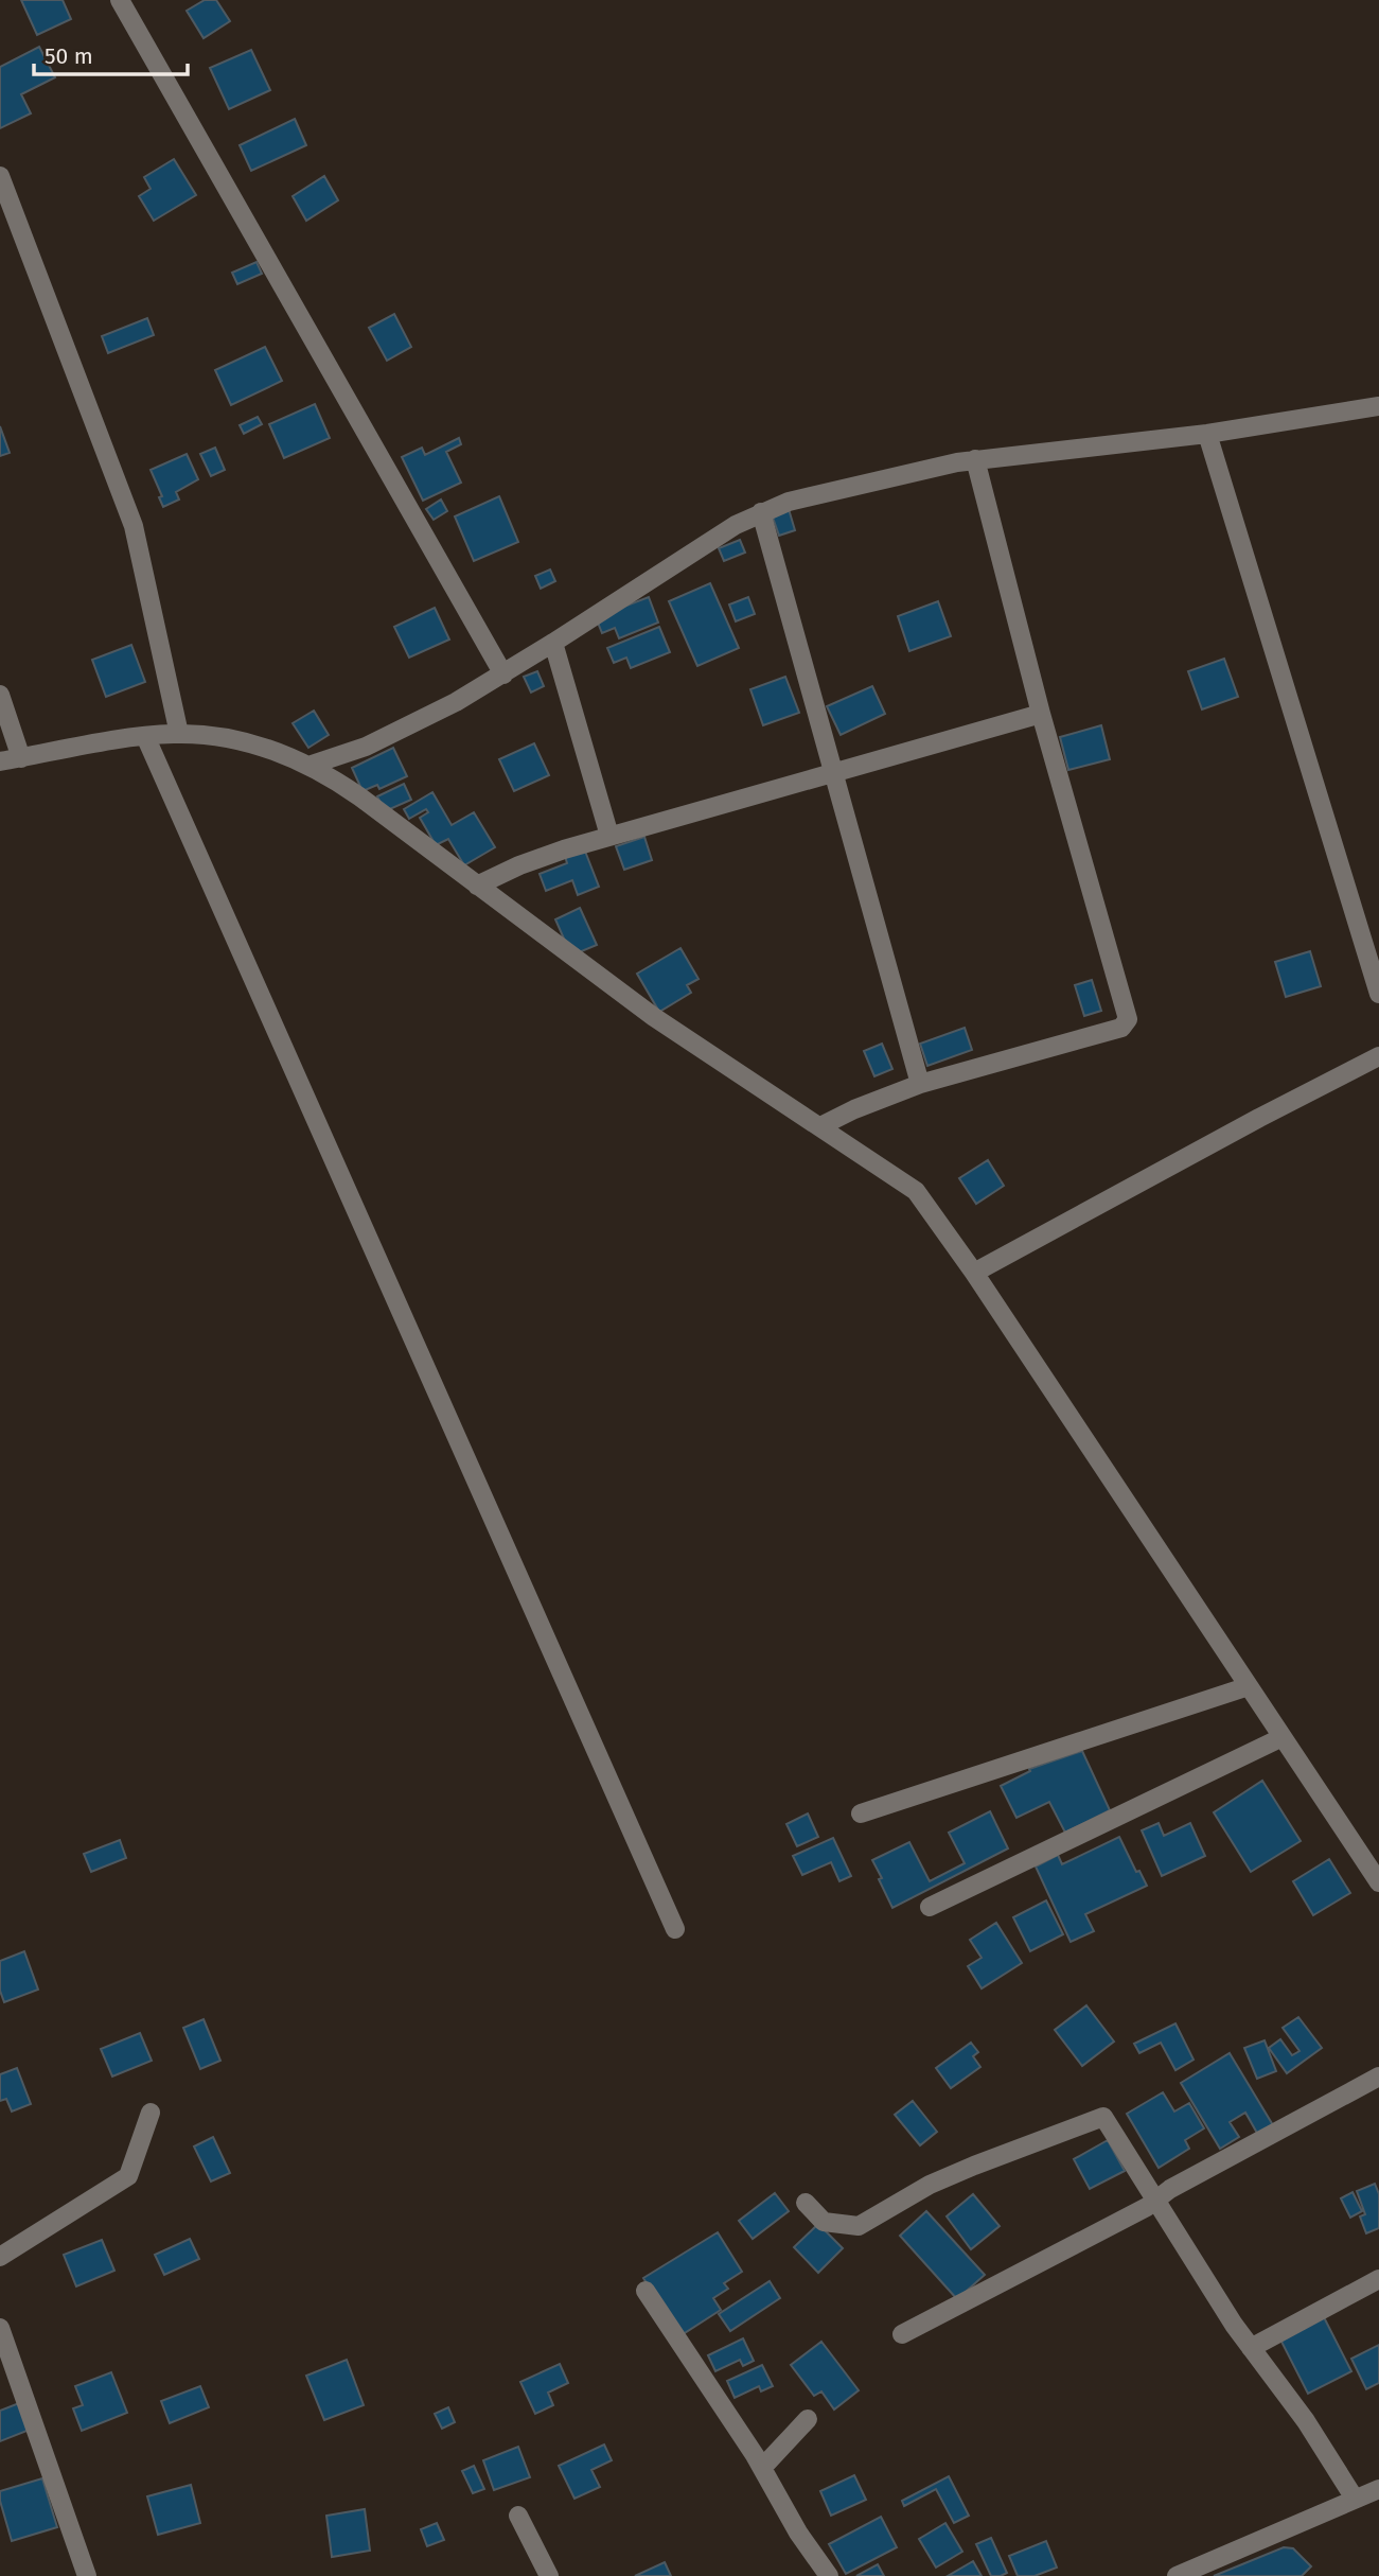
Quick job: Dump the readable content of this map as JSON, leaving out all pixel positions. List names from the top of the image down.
{
  "scale_bar": "50 m"
}
